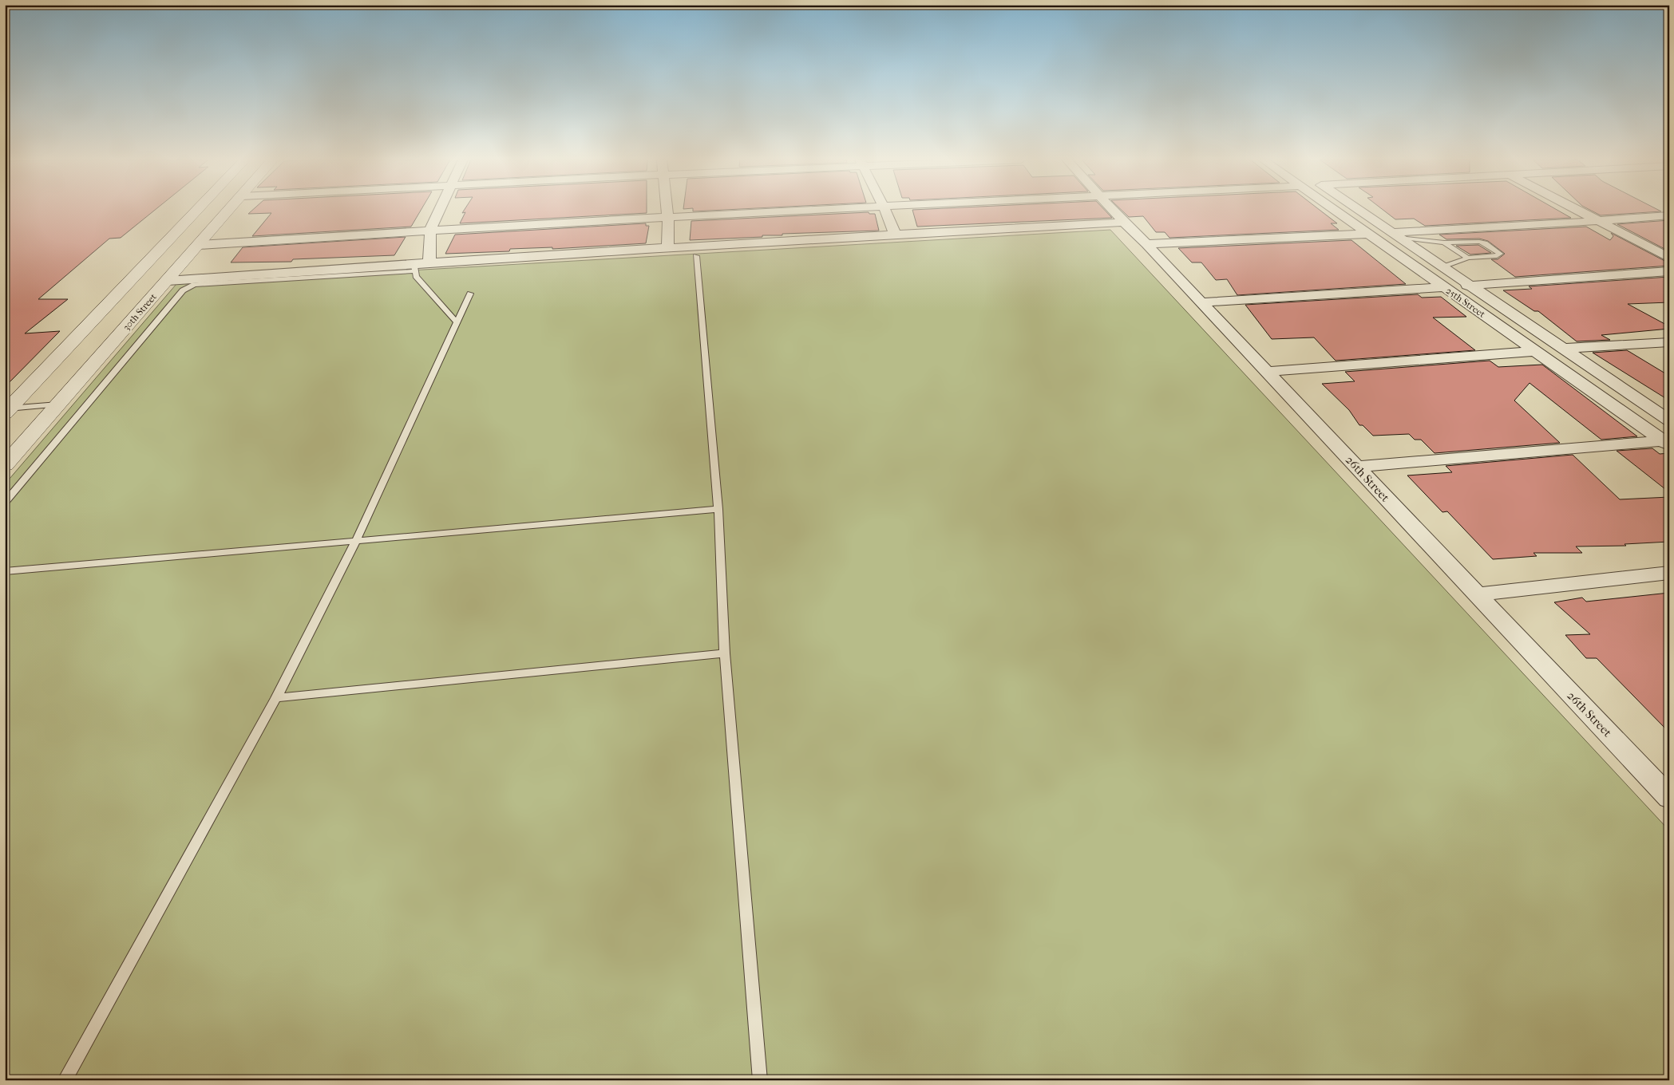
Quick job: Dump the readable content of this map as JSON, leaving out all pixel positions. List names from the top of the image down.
{
  "streets": {
    "street": ["25th Street", "30th Street", "26th Street"]
  }
}
